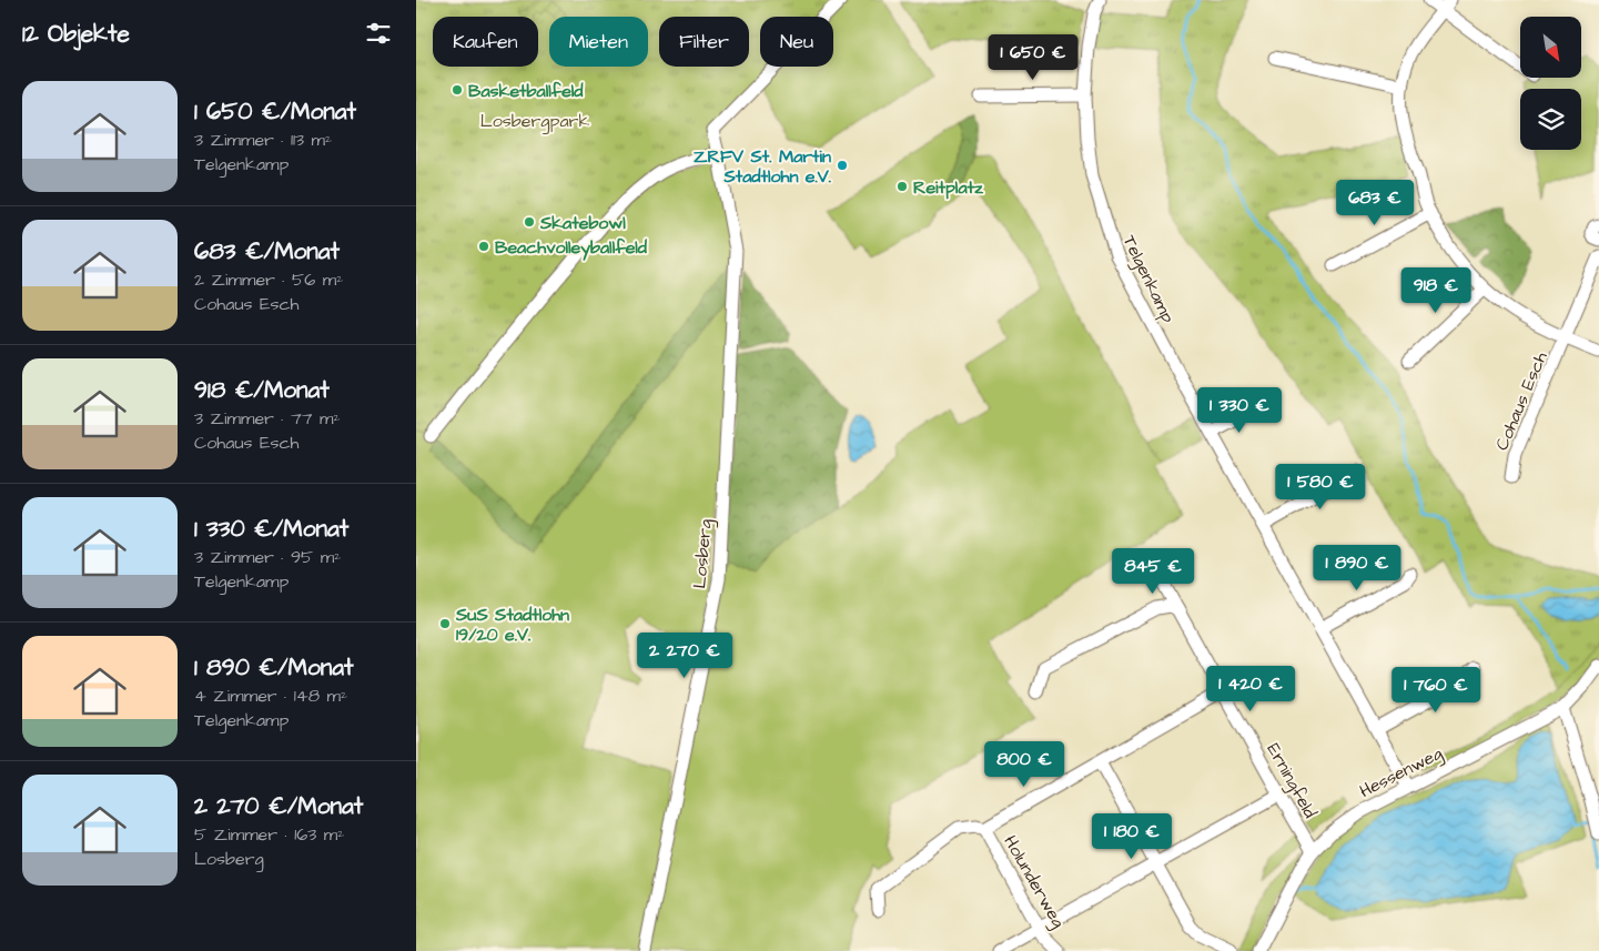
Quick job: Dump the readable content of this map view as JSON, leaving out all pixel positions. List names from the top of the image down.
{
  "streets": {
    "street": [
      "Telgenkamp",
      "Cohaus Esch",
      "Losberg",
      "Hessenweg",
      "Erningfeld",
      "Holunderweg"
    ]
  },
  "crossings": [
    ["Telgenkamp", "Hessenweg"],
    ["Hessenweg", "Erningfeld"]
  ],
  "parks": ["Losbergpark"],
  "places": [
    "Basketballfeld",
    "ZRFV St. Martin Stadtlohn e.V.",
    "Reitplatz",
    "Skatebowl",
    "Beachvolleyballfeld",
    "SuS Stadtlohn 19/20 e.V."
  ],
  "north": "bottom right",
  "page": {
    "heading": "12 Objekte",
    "chip": [
      "Kaufen",
      "Mieten",
      "Filter",
      "Neu"
    ],
    "price": [
      "1 650 €",
      "683 €",
      "918 €",
      "1 330 €",
      "1 580 €",
      "1 890 €",
      "845 €",
      "2 270 €",
      "1 420 €",
      "1 760 €",
      "800 €",
      "1 180 €"
    ],
    "list": [
      {
        "name": "1 650 €/Monat",
        "note": "3 Zimmer · 113 m² · Telgenkamp"
      },
      {
        "name": "683 €/Monat",
        "note": "2 Zimmer · 56 m² · Cohaus Esch"
      },
      {
        "name": "918 €/Monat",
        "note": "3 Zimmer · 77 m² · Cohaus Esch"
      },
      {
        "name": "1 330 €/Monat",
        "note": "3 Zimmer · 95 m² · Telgenkamp"
      },
      {
        "name": "1 890 €/Monat",
        "note": "4 Zimmer · 148 m² · Telgenkamp"
      },
      {
        "name": "2 270 €/Monat",
        "note": "5 Zimmer · 163 m² · Losberg"
      }
    ]
  }
}
